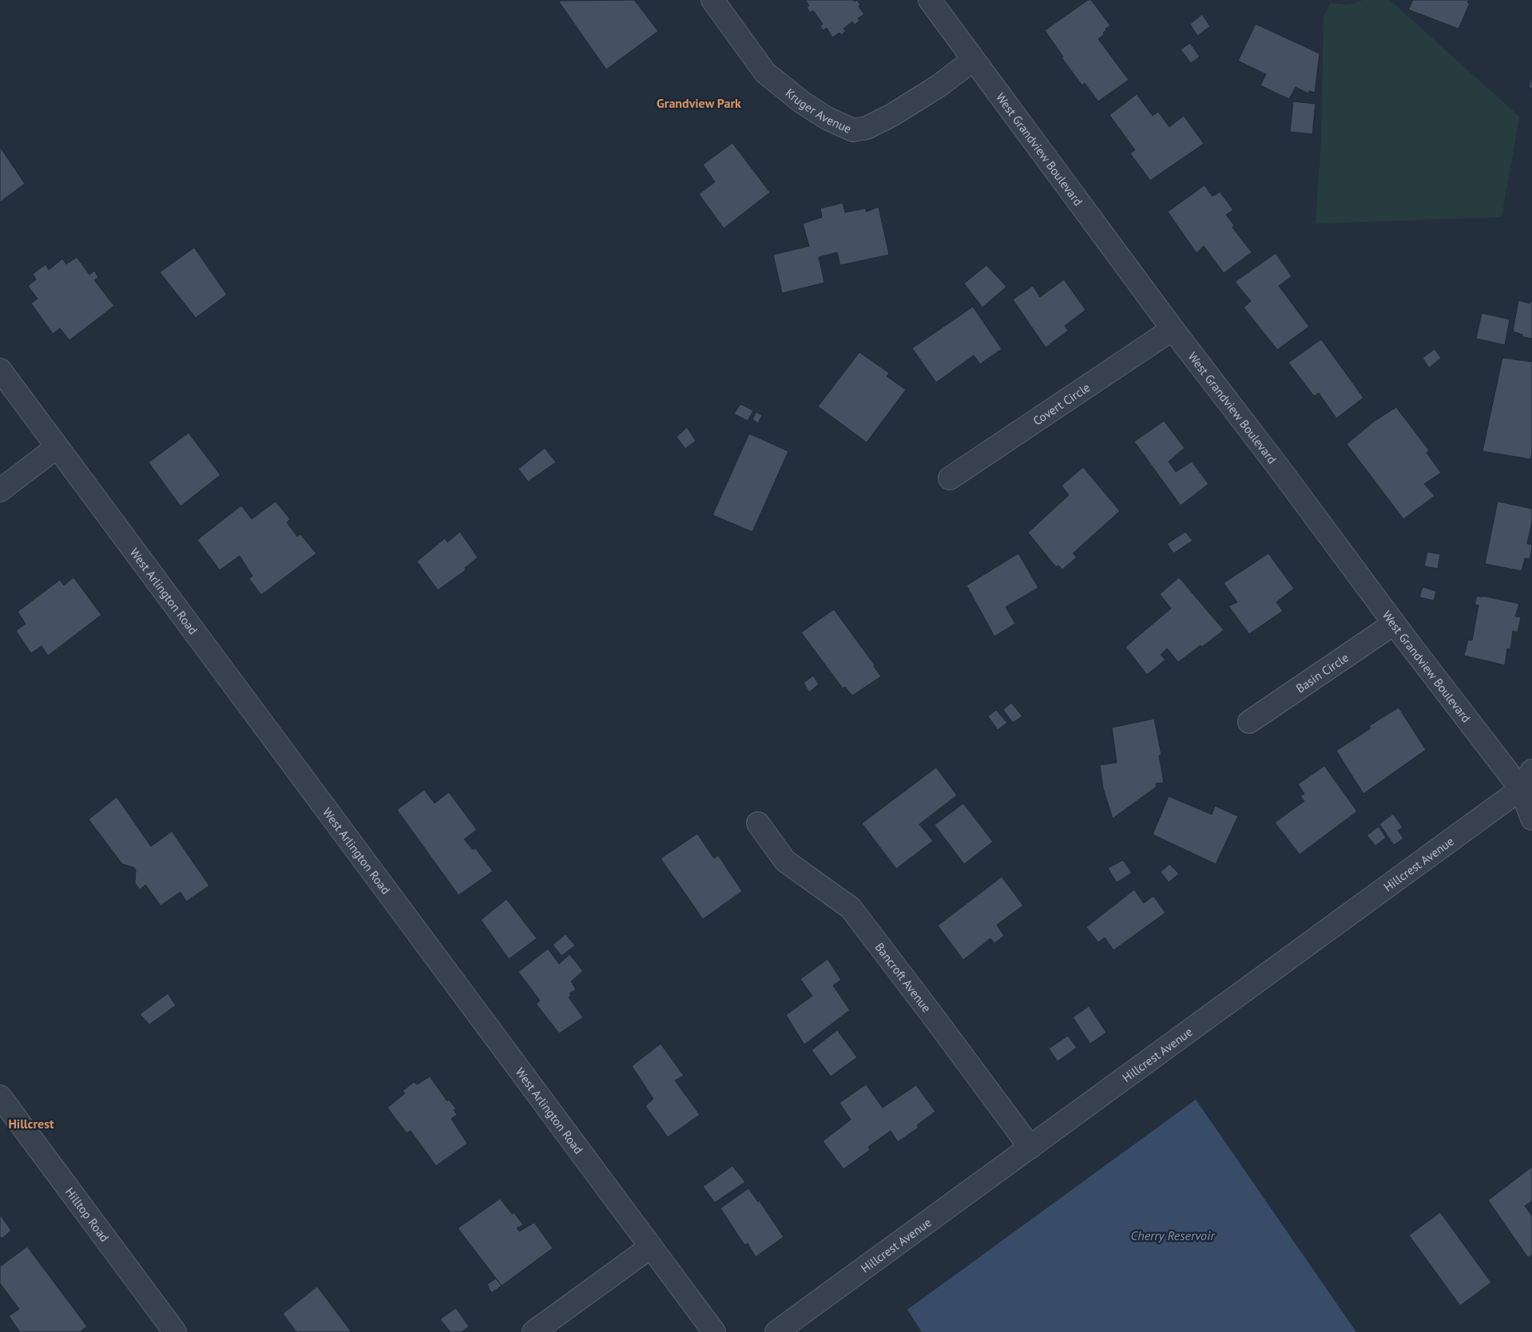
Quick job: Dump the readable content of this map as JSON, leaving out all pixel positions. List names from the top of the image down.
{
  "streets": {
    "street": [
      "Kruger Avenue",
      "West Grandview Boulevard",
      "Covert Circle",
      "West Arlington Road",
      "Basin Circle",
      "Hillcrest Avenue",
      "Bancroft Avenue",
      "Hilltop Road"
    ]
  },
  "crossings": [
    ["Kruger Avenue", "West Grandview Boulevard"],
    ["West Grandview Boulevard", "Covert Circle"],
    ["West Grandview Boulevard", "Basin Circle"],
    ["West Grandview Boulevard", "Hillcrest Avenue"],
    ["Hillcrest Avenue", "Bancroft Avenue"]
  ],
  "districts": ["Grandview Park", "Hillcrest"],
  "water": ["Cherry Reservoir"]
}
